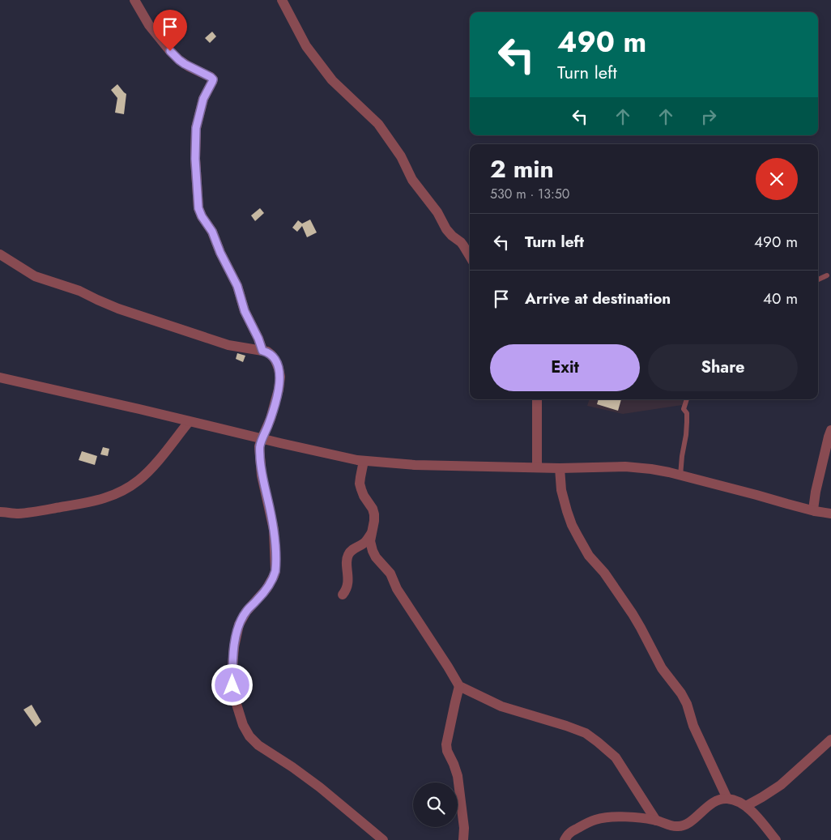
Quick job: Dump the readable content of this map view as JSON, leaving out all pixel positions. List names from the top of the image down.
{
  "page": {
    "turn": ["490 m", "Turn left"],
    "heading": ["2 min", "530 m · 13:50"],
    "list": [
      {
        "name": "Turn left",
        "value": "490 m"
      },
      {
        "name": "Arrive at destination",
        "value": "40 m"
      }
    ],
    "buttons": ["Exit", "Share"]
  }
}
